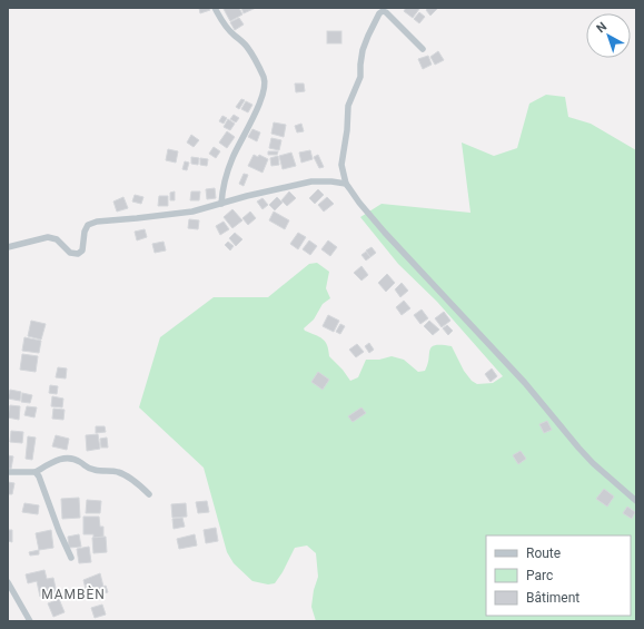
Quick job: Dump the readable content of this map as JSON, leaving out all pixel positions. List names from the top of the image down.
{
  "districts": ["MAMBÈN"],
  "legend": ["Route", "Parc", "Bâtiment"],
  "north": "top left"
}
